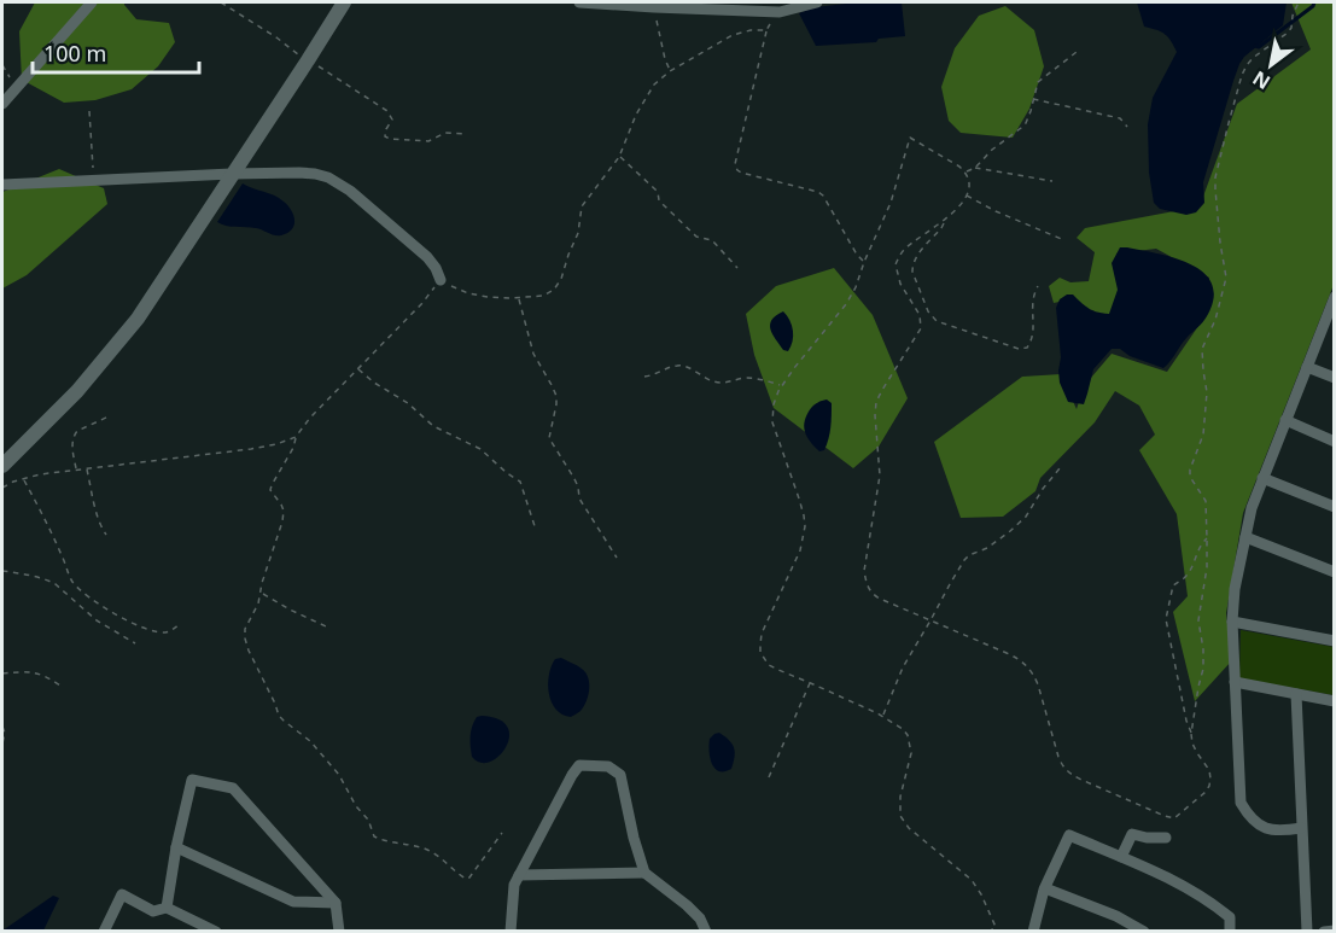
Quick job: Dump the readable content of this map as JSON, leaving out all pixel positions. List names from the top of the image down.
{
  "scale_bar": "100 m",
  "north": "bottom left"
}
